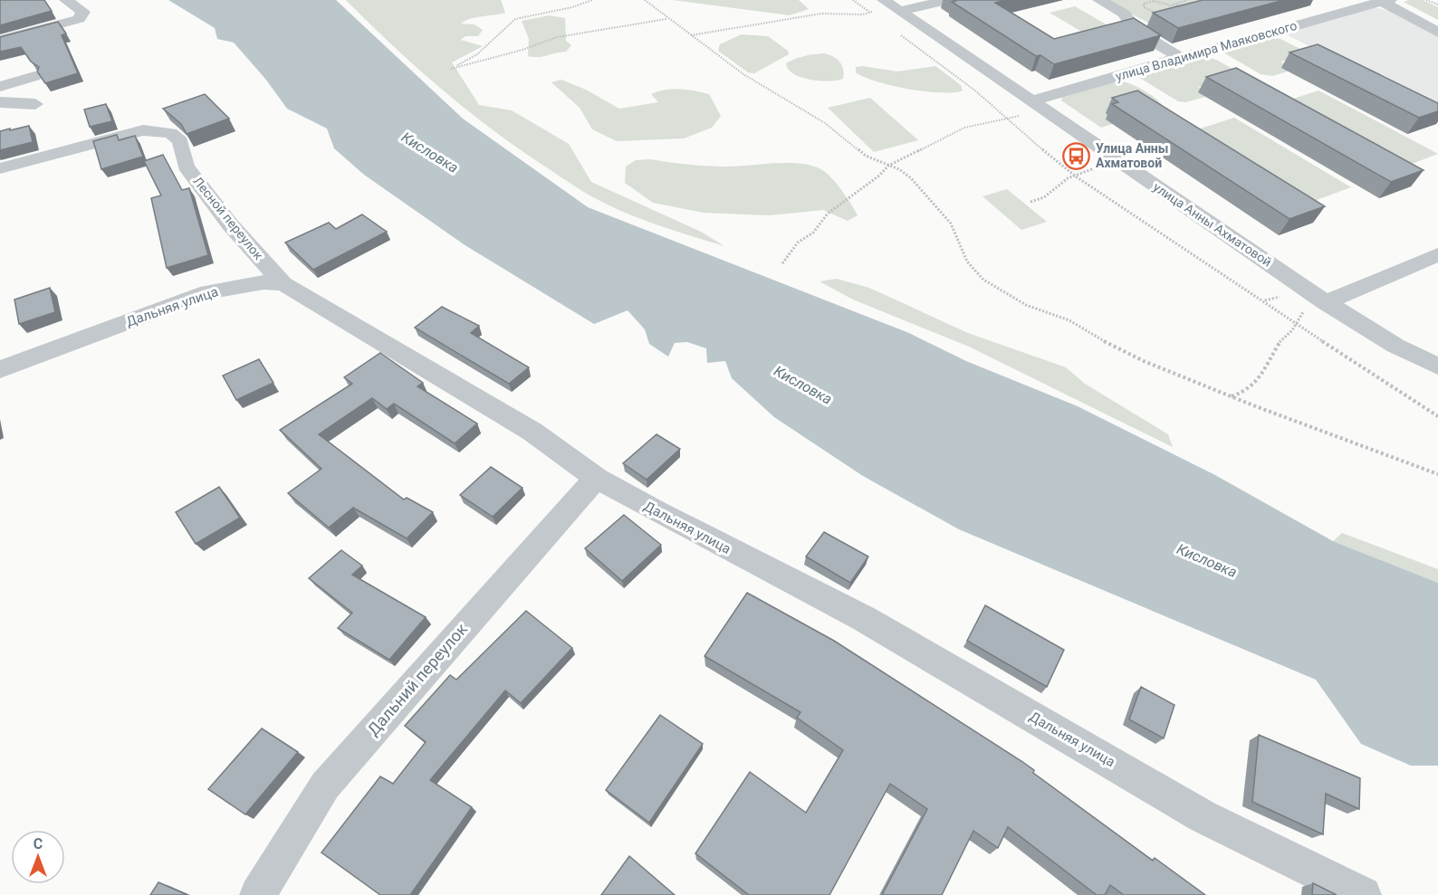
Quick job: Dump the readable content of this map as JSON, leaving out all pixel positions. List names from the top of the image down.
{
  "streets": {
    "street": [
      "улица Владимира Маяковского",
      "Лесной переулок",
      "улица Анны Ахматовой",
      "Дальняя улица",
      "Дальний переулок"
    ]
  },
  "crossings": [
    ["улица Владимира Маяковского", "улица Анны Ахматовой"],
    ["Лесной переулок", "Дальняя улица"],
    ["Дальняя улица", "Дальний переулок"]
  ],
  "water": ["Кисловка"],
  "places": {
    "bus stop": ["Улица Анны Ахматовой"]
  },
  "north": "top"
}
